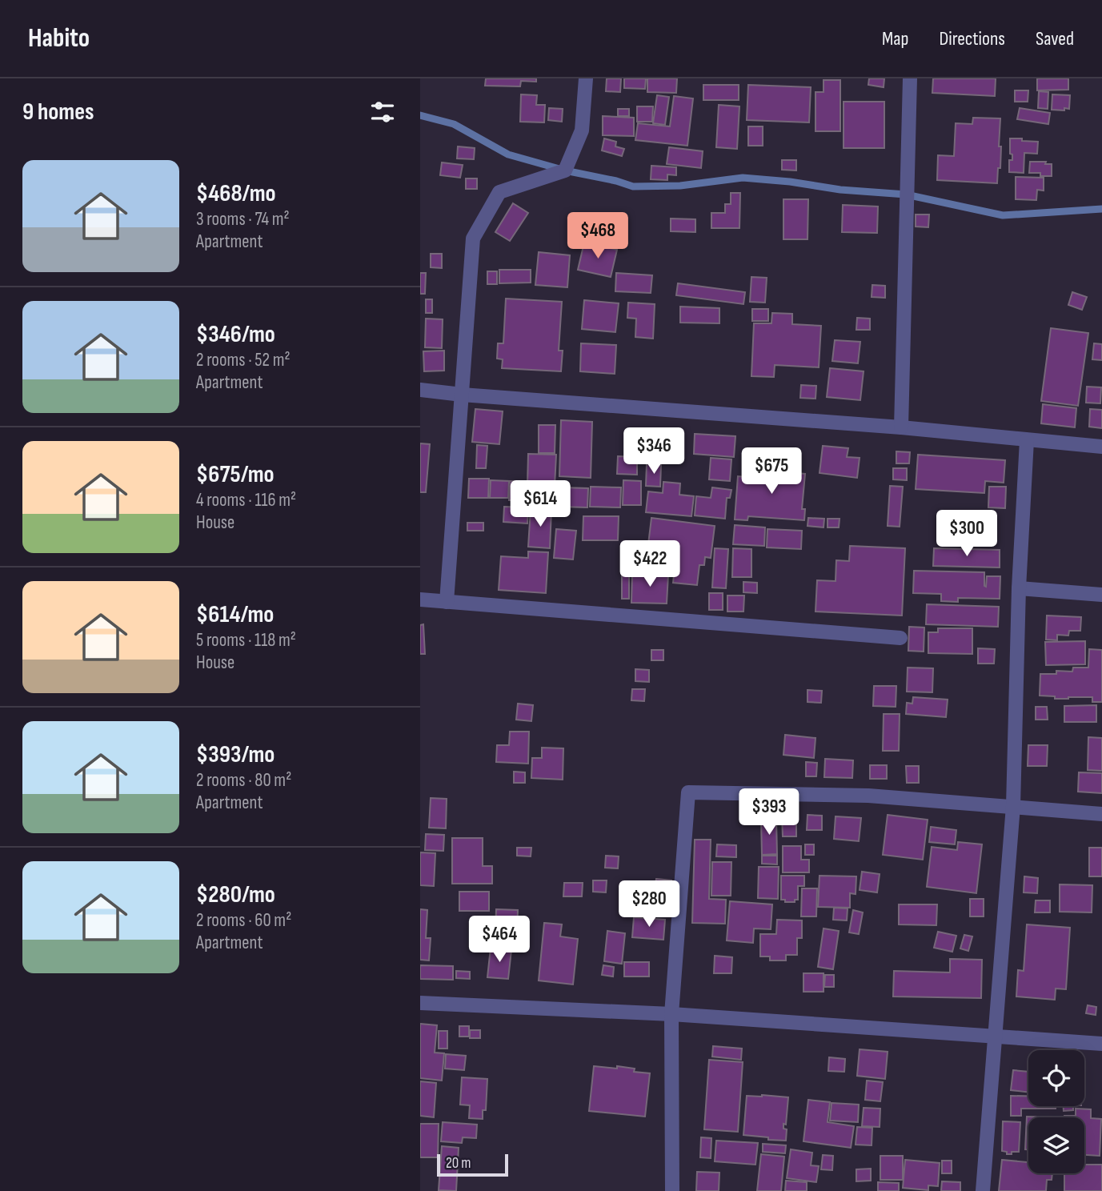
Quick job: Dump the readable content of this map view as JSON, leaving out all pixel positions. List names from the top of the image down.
{
  "scale_bar": "20 m",
  "page": {
    "header": "Habito",
    "nav": ["Map", "Directions", "Saved"],
    "heading": "9 homes",
    "list": [
      {
        "name": "$468/mo",
        "note": "3 rooms · 74 m² · Apartment"
      },
      {
        "name": "$346/mo",
        "note": "2 rooms · 52 m² · Apartment"
      },
      {
        "name": "$675/mo",
        "note": "4 rooms · 116 m² · House"
      },
      {
        "name": "$614/mo",
        "note": "5 rooms · 118 m² · House"
      },
      {
        "name": "$393/mo",
        "note": "2 rooms · 80 m² · Apartment"
      },
      {
        "name": "$280/mo",
        "note": "2 rooms · 60 m² · Apartment"
      }
    ],
    "price": [
      "$468",
      "$346",
      "$675",
      "$614",
      "$300",
      "$422",
      "$393",
      "$280",
      "$464"
    ],
    "scale": "20 m"
  }
}
